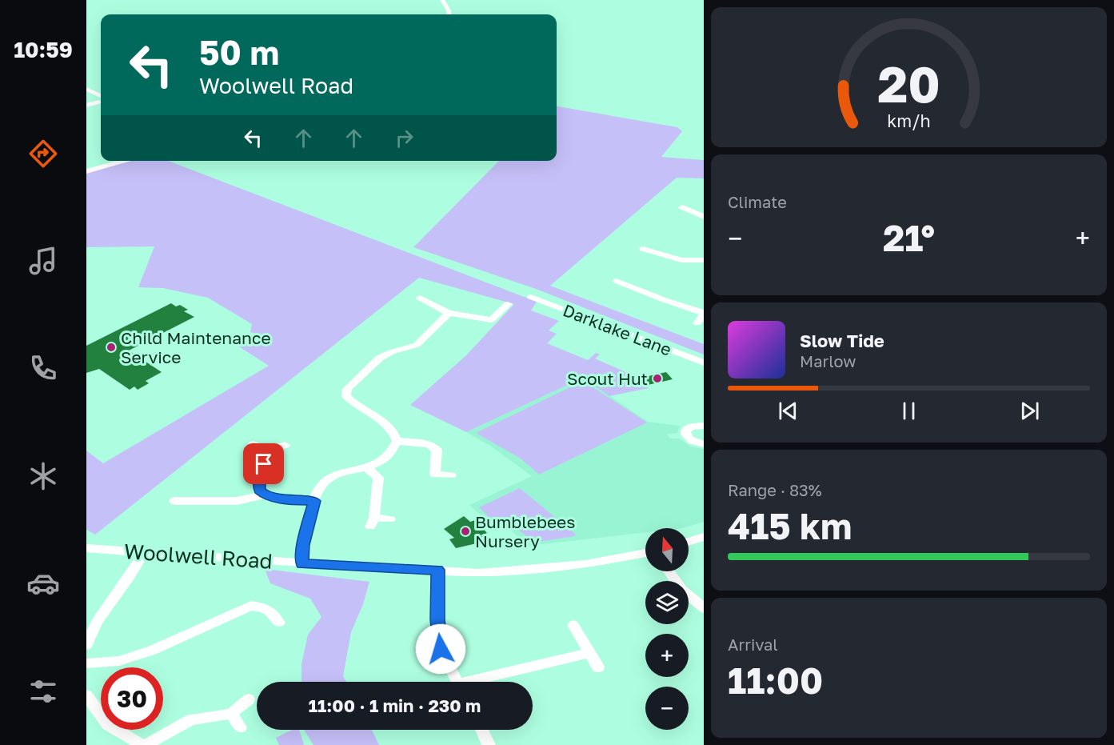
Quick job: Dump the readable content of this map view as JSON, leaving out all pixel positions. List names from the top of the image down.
{
  "streets": {
    "street": ["Darklake Lane", "Woolwell Road"]
  },
  "places": ["Child Maintenance Service", "Scout Hut", "Bumblebees Nursery"],
  "north": "top",
  "page": {
    "tabs": "10:59",
    "turn": ["50 m", "Woolwell Road"],
    "tile": [
      "Climate",
      ["Range · 83%", "415 km"],
      ["Arrival", "11:00"]
    ],
    "heat": ["−", "21°", "+"],
    "song": ["Slow Tide", "Marlow"],
    "map_buttons": ["+", "−"],
    "limit": "30",
    "trip": "11:00 · 1 min · 230 m",
    "gauge": ["20", "km/h"]
  }
}
